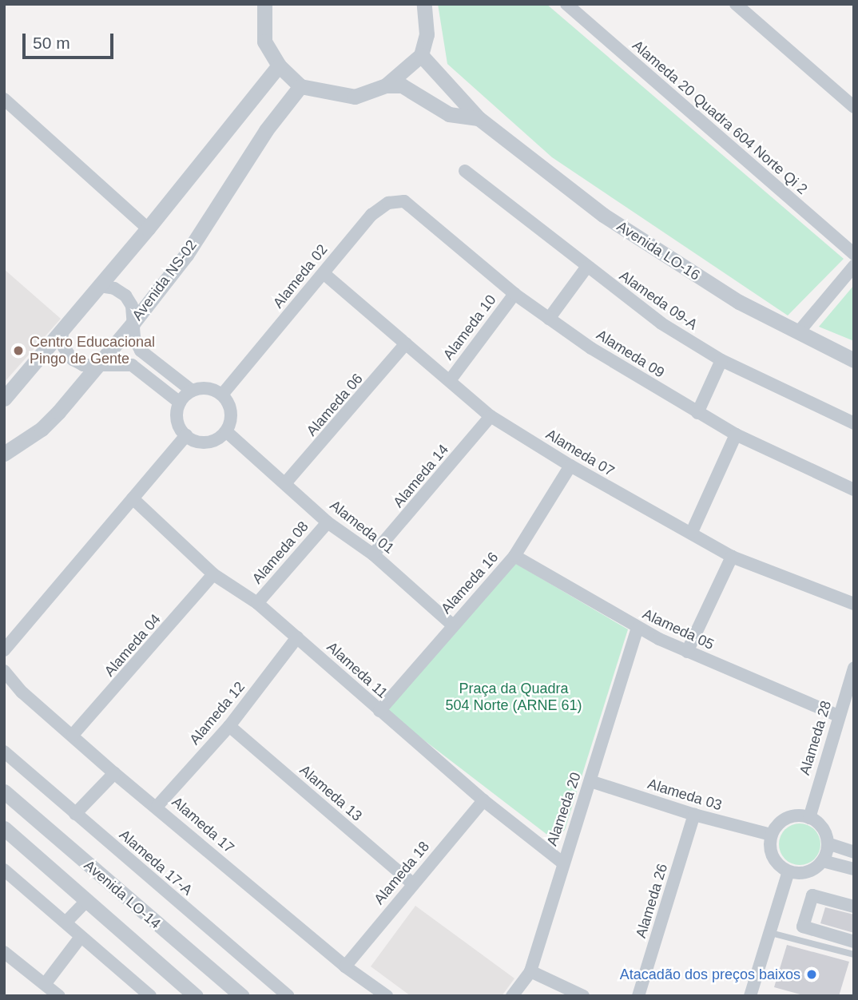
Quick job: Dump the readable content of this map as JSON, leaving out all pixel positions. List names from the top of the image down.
{
  "streets": {
    "street": [
      "Alameda 20 Quadra 604 Norte Qi 2",
      "Avenida LO-16",
      "Alameda 02",
      "Avenida NS-02",
      "Alameda 09-A",
      "Alameda 10",
      "Alameda 09",
      "Alameda 06",
      "Alameda 07",
      "Alameda 14",
      "Alameda 01",
      "Alameda 08",
      "Alameda 16",
      "Alameda 05",
      "Alameda 04",
      "Alameda 11",
      "Alameda 12",
      "Alameda 28",
      "Alameda 13",
      "Alameda 03",
      "Alameda 20",
      "Alameda 17",
      "Alameda 17-A",
      "Alameda 18",
      "Avenida LO-14",
      "Alameda 26"
    ]
  },
  "crossings": [
    ["Alameda 02", "Alameda 09"],
    ["Alameda 02", "Alameda 07"],
    ["Alameda 02", "Alameda 01"],
    ["Alameda 10", "Alameda 09"],
    ["Alameda 10", "Alameda 07"],
    ["Alameda 06", "Alameda 07"],
    ["Alameda 06", "Alameda 01"],
    ["Alameda 07", "Alameda 14"],
    ["Alameda 07", "Alameda 16"],
    ["Alameda 14", "Alameda 01"],
    ["Alameda 01", "Alameda 08"],
    ["Alameda 01", "Alameda 16"],
    ["Alameda 08", "Alameda 11"],
    ["Alameda 16", "Alameda 05"],
    ["Alameda 16", "Alameda 11"],
    ["Alameda 05", "Alameda 28"],
    ["Alameda 05", "Alameda 20"],
    ["Alameda 04", "Alameda 11"],
    ["Alameda 04", "Alameda 17"],
    ["Alameda 11", "Alameda 12"],
    ["Alameda 11", "Alameda 20"],
    ["Alameda 11", "Alameda 18"],
    ["Alameda 12", "Alameda 13"],
    ["Alameda 12", "Alameda 17"],
    ["Alameda 28", "Alameda 03"],
    ["Alameda 13", "Alameda 18"],
    ["Alameda 03", "Alameda 20"],
    ["Alameda 03", "Alameda 26"],
    ["Alameda 17", "Alameda 18"]
  ],
  "parks": ["Praça da Quadra 504 Norte (ARNE 61)"],
  "places": ["Centro Educacional Pingo de Gente", "Atacadão dos preços baixos"],
  "scale_bar": "50 m"
}
